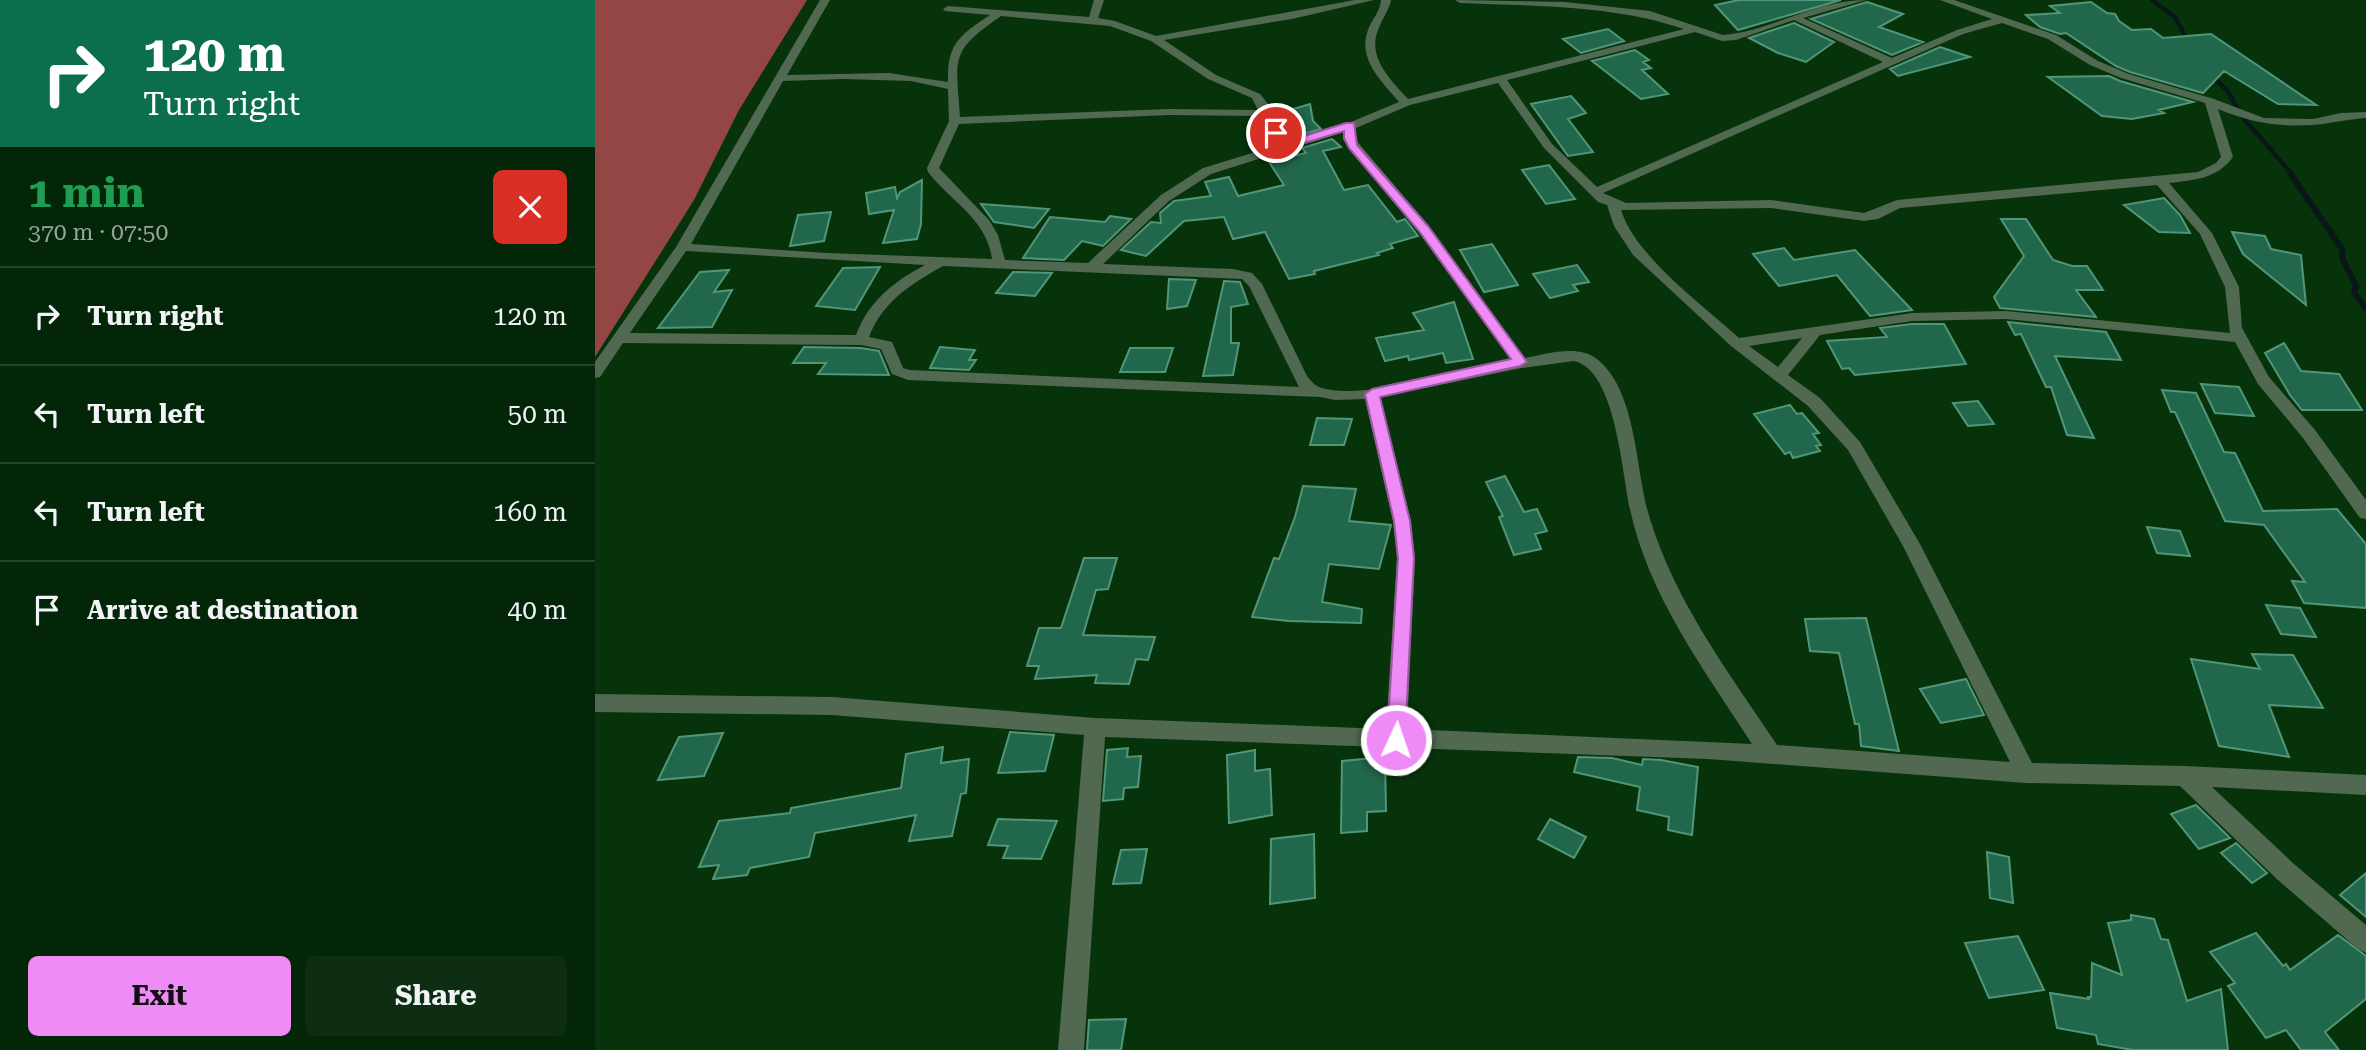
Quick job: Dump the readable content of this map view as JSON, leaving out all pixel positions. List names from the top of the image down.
{
  "page": {
    "turn": ["120 m", "Turn right"],
    "heading": ["1 min", "370 m · 07:50"],
    "list": [
      {
        "name": "Turn right",
        "value": "120 m"
      },
      {
        "name": "Turn left",
        "value": "50 m"
      },
      {
        "name": "Turn left",
        "value": "160 m"
      },
      {
        "name": "Arrive at destination",
        "value": "40 m"
      }
    ],
    "buttons": ["Exit", "Share"]
  }
}
